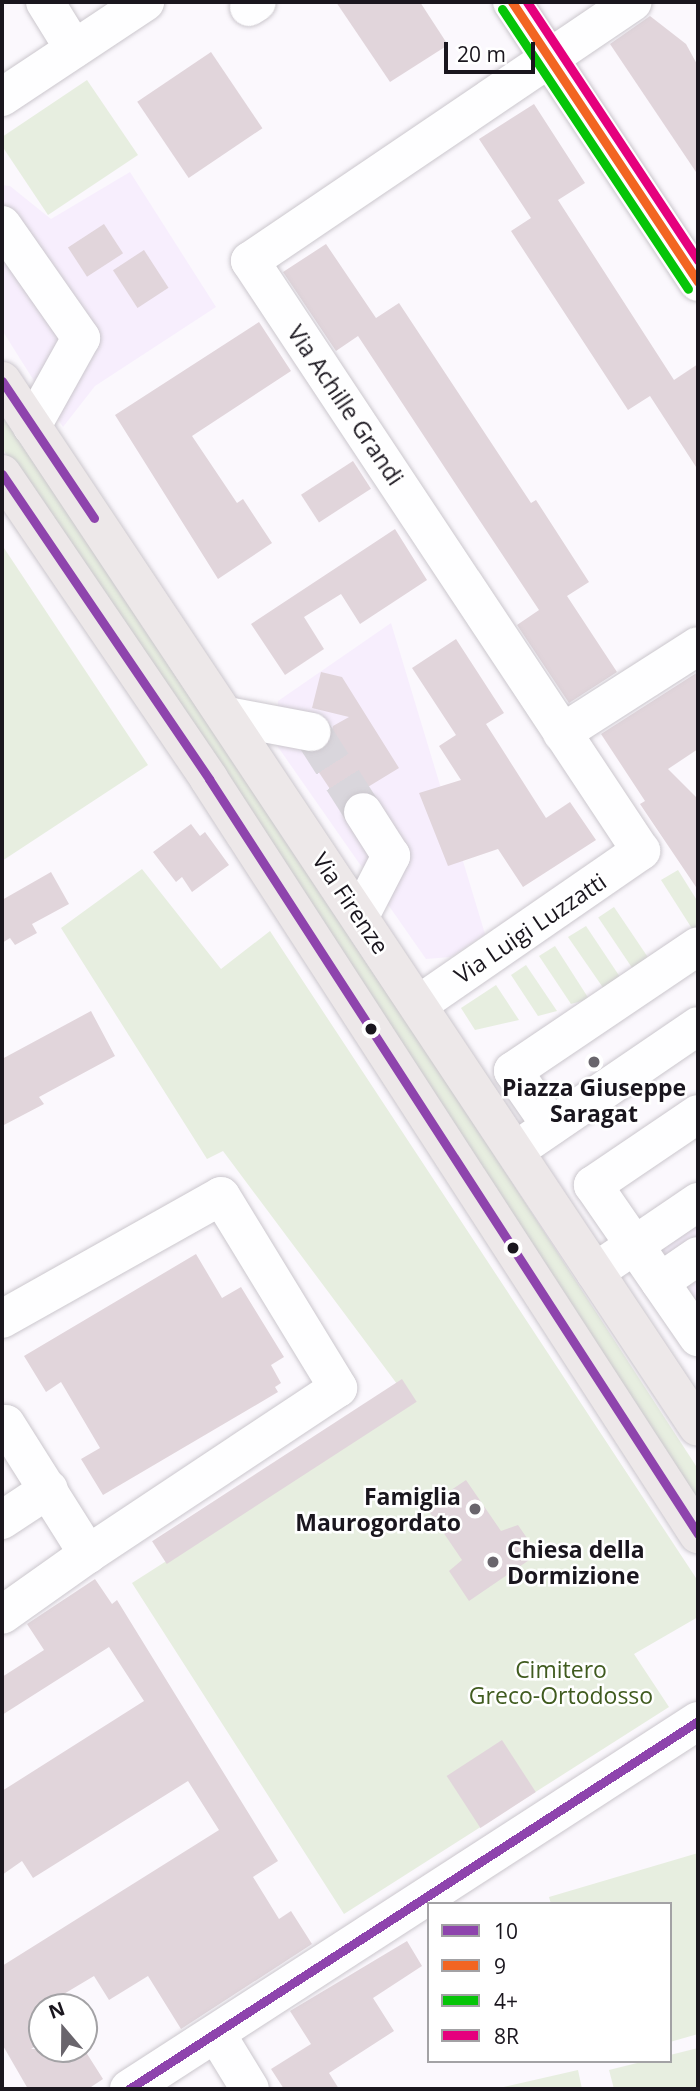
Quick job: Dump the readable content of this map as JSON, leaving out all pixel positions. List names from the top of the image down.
{
  "streets": {
    "main road": ["Via Firenze"],
    "street": ["Via Achille Grandi", "Via Luigi Luzzatti"]
  },
  "crossings": [
    ["Via Achille Grandi", "Via Luigi Luzzatti"],
    ["Via Firenze", "Via Luigi Luzzatti"]
  ],
  "parks": ["Cimitero Greco-Ortodosso"],
  "places": ["Piazza Giuseppe Saragat", "Famiglia Maurogordato", "Chiesa della Dormizione"],
  "lines": [
    "transit line 9",
    "transit line 8R",
    "transit line 4+",
    "transit line 10"
  ],
  "legend": [
    "10",
    "9",
    "4+",
    "8R"
  ],
  "scale_bar": "20 m",
  "north": "top"
}
